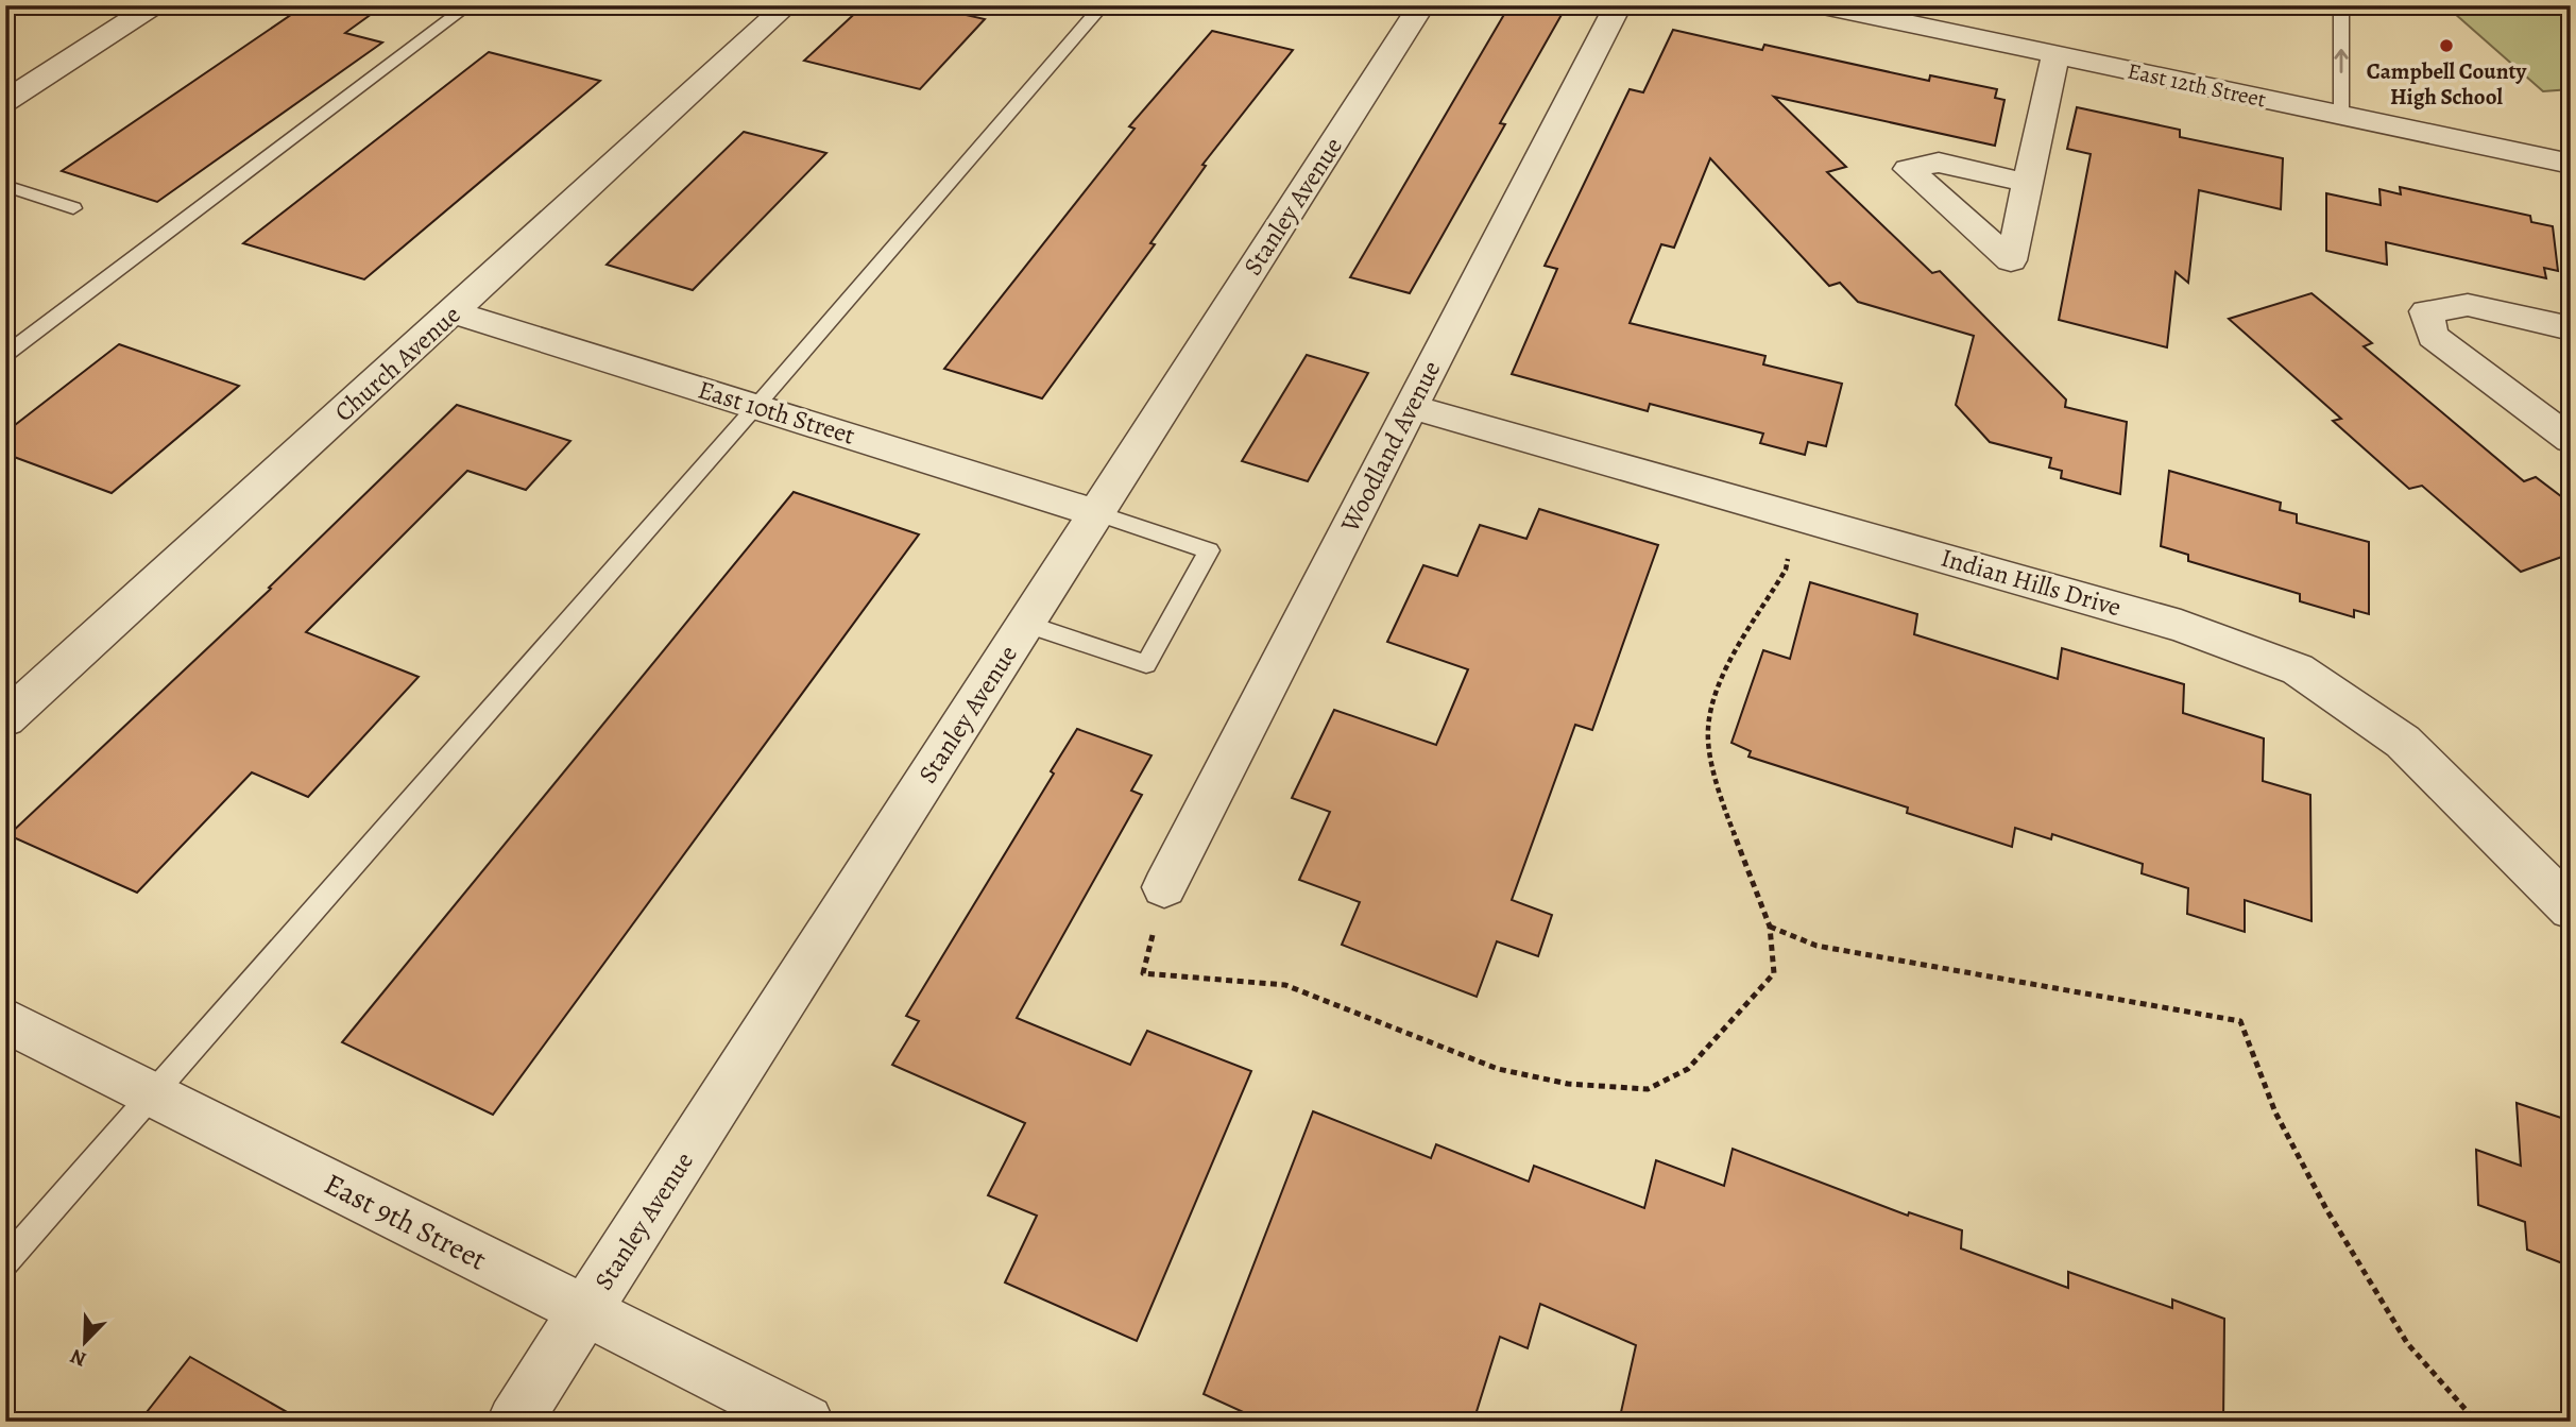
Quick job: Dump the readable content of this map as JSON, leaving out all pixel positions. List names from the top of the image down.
{
  "streets": {
    "street": [
      "East 12th Street",
      "Stanley Avenue",
      "Church Avenue",
      "East 10th Street",
      "Woodland Avenue",
      "Indian Hills Drive",
      "East 9th Street"
    ]
  },
  "crossings": [
    ["Stanley Avenue", "East 10th Street"],
    ["Stanley Avenue", "East 9th Street"],
    ["Church Avenue", "East 10th Street"],
    ["Woodland Avenue", "Indian Hills Drive"]
  ],
  "places": ["Campbell County High School"],
  "north": "bottom left"
}
